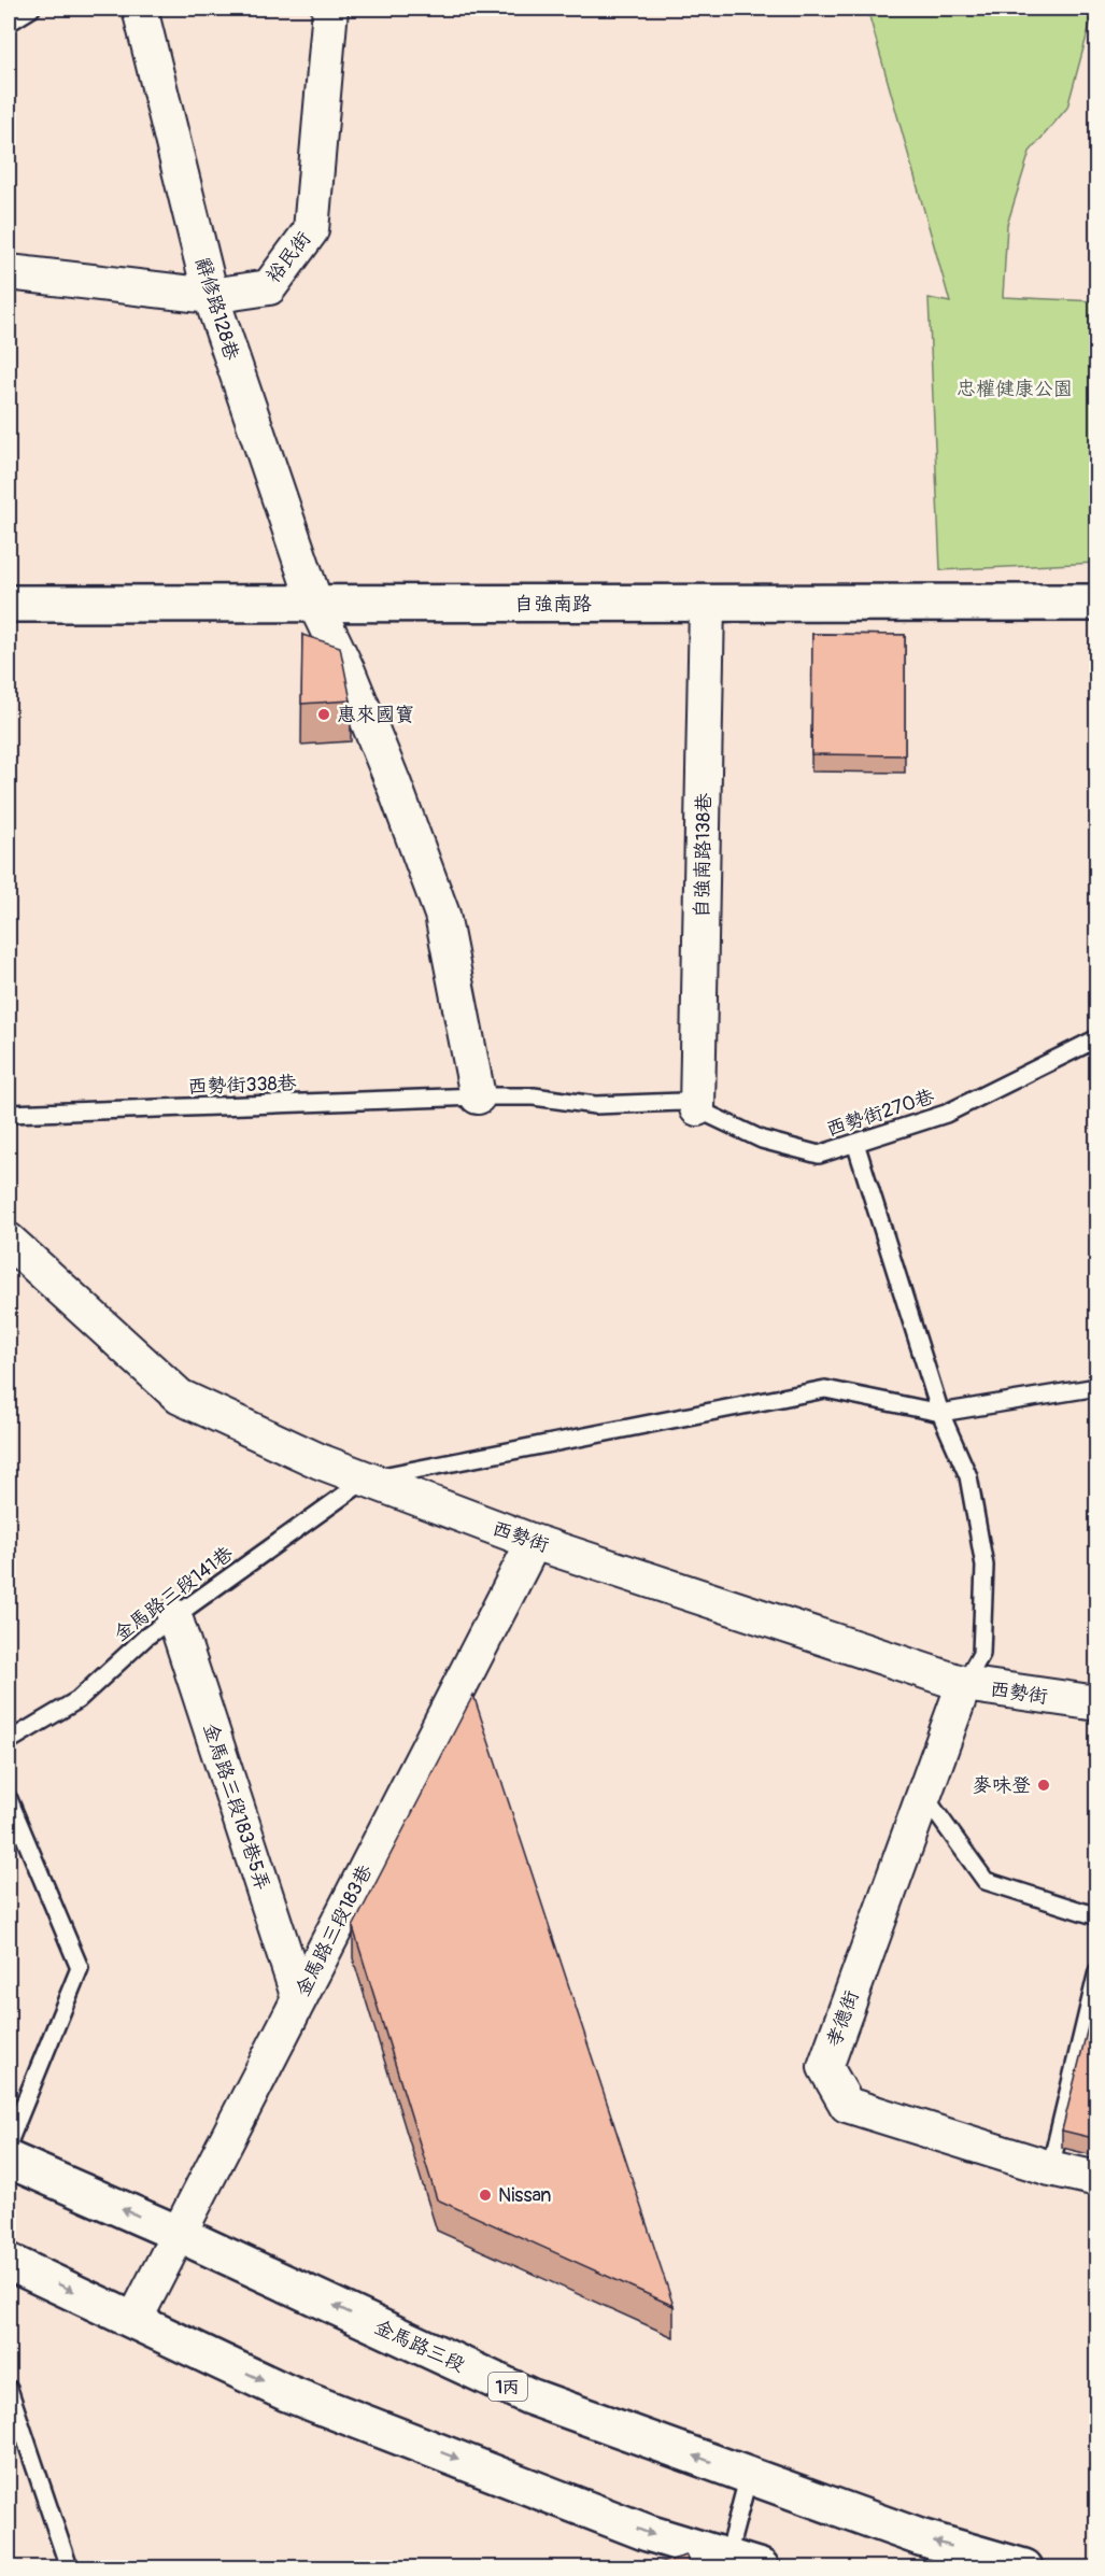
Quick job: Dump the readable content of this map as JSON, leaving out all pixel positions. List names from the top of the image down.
{
  "streets": {
    "main road": ["自強南路", "金馬路三段", "1丙"],
    "street": [
      "裕民街",
      "辭修路128巷",
      "自強南路138巷",
      "西勢街",
      "金馬路三段183巷5弄",
      "金馬路三段183巷",
      "孝德街"
    ],
    "lane": ["西勢街338巷", "西勢街270巷", "金馬路三段141巷"]
  },
  "crossings": [
    ["裕民街", "辭修路128巷"],
    ["辭修路128巷", "自強南路"],
    ["辭修路128巷", "西勢街338巷"],
    ["辭修路128巷", "西勢街270巷"],
    ["自強南路", "自強南路138巷"],
    ["自強南路138巷", "西勢街270巷"],
    ["西勢街338巷", "西勢街270巷"],
    ["西勢街", "金馬路三段141巷"],
    ["西勢街", "金馬路三段183巷"],
    ["西勢街", "孝德街"],
    ["金馬路三段141巷", "金馬路三段183巷5弄"],
    ["金馬路三段183巷5弄", "金馬路三段183巷"],
    ["金馬路三段183巷", "金馬路三段"]
  ],
  "parks": ["忠權健康公園"],
  "places": ["惠來國寶", "麥味登", "Nissan"]
}
